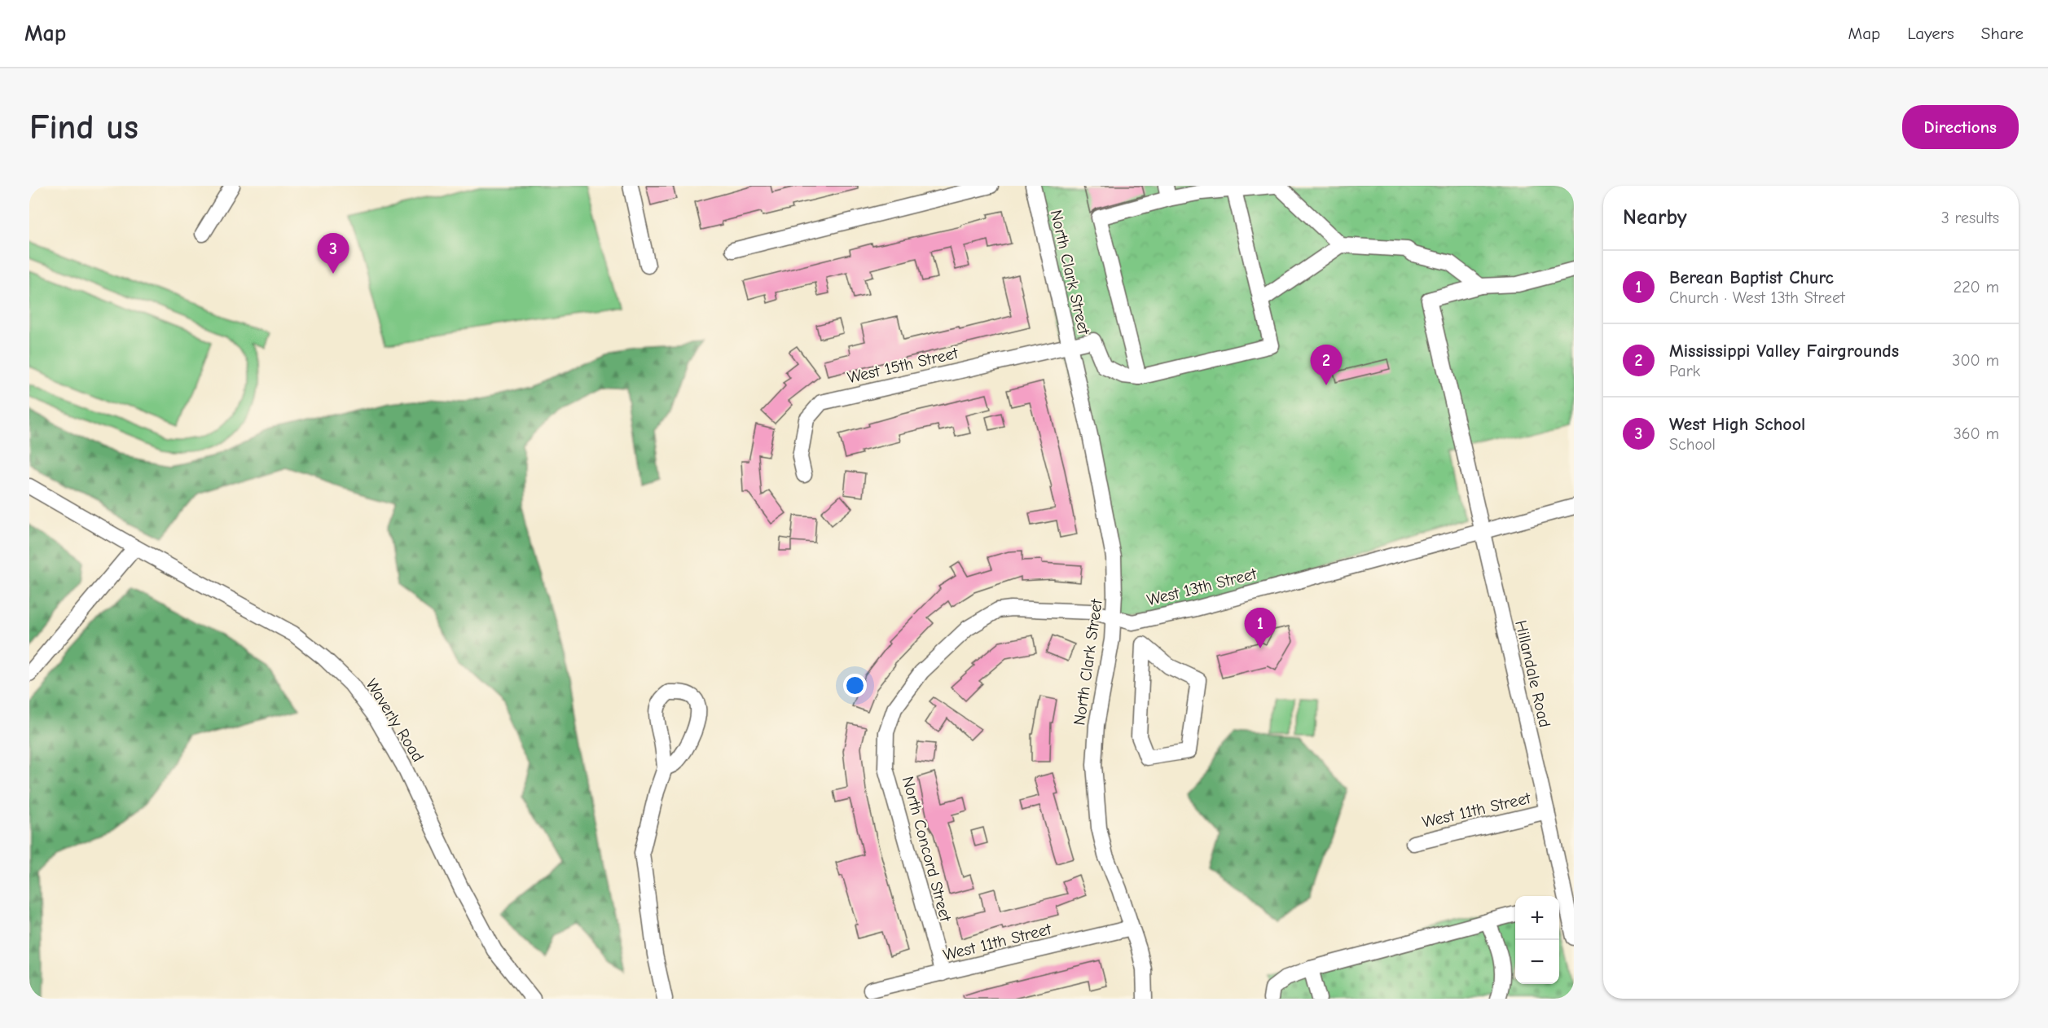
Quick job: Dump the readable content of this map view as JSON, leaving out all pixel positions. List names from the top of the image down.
{
  "streets": {
    "street": [
      "North Clark Street",
      "West 15th Street",
      "West 13th Street",
      "Hillandale Road",
      "Waverly Road",
      "West 11th Street",
      "North Concord Street"
    ]
  },
  "crossings": [
    ["North Clark Street", "West 15th Street"],
    ["North Clark Street", "West 13th Street"],
    ["North Clark Street", "West 11th Street"],
    ["West 13th Street", "Hillandale Road"],
    ["West 13th Street", "North Concord Street"],
    ["Hillandale Road", "West 11th Street"],
    ["West 11th Street", "North Concord Street"]
  ],
  "page": {
    "header": "Map",
    "nav": ["Map", "Layers", "Share"],
    "buttons": "Directions",
    "title": "Find us",
    "heading": ["Nearby", "3 results"],
    "pins": ["3", "2", "1"],
    "list": [
      {
        "mark": "1",
        "name": "Berean Baptist Churc",
        "note": "Church · West 13th Street",
        "value": "220 m"
      },
      {
        "mark": "2",
        "name": "Mississippi Valley Fairgrounds",
        "note": "Park",
        "value": "300 m"
      },
      {
        "mark": "3",
        "name": "West High School",
        "note": "School",
        "value": "360 m"
      }
    ],
    "map_buttons": ["+", "−"]
  }
}
